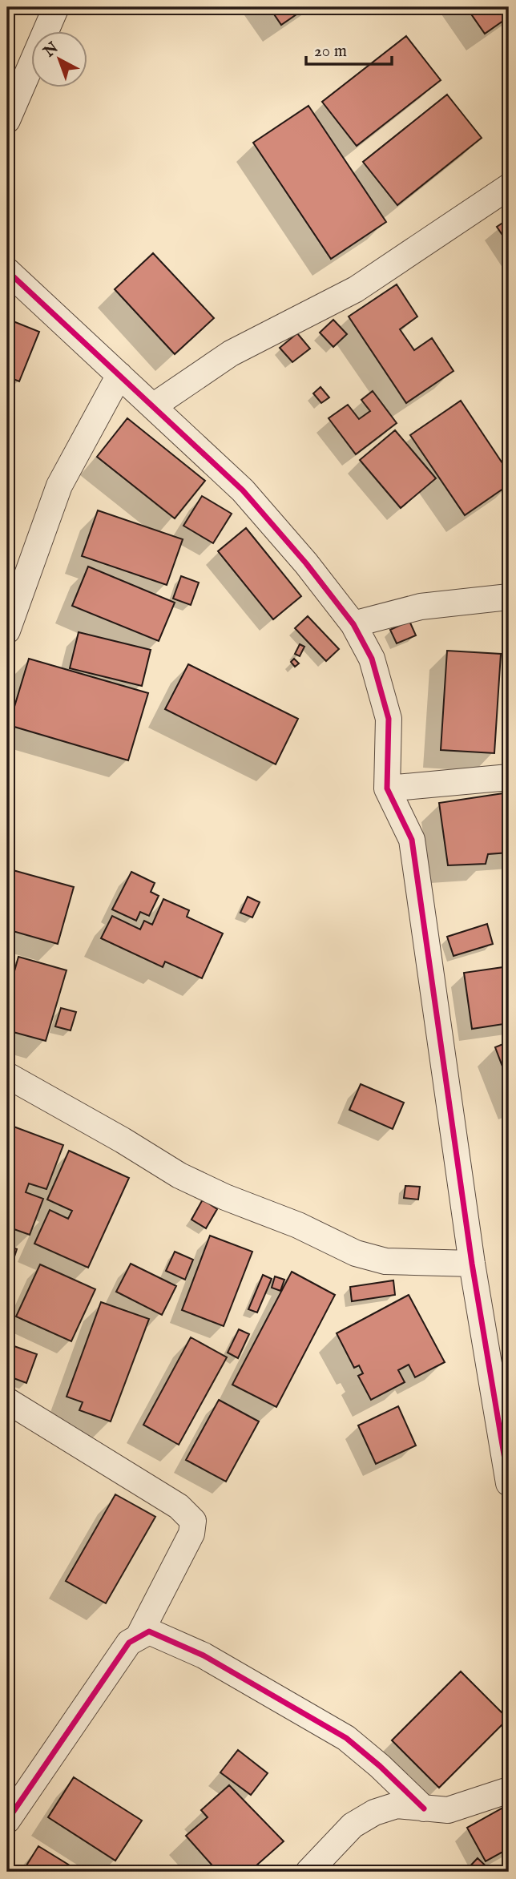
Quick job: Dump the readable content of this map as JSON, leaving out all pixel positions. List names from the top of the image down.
{
  "scale_bar": "20 m",
  "north": "top left"
}
